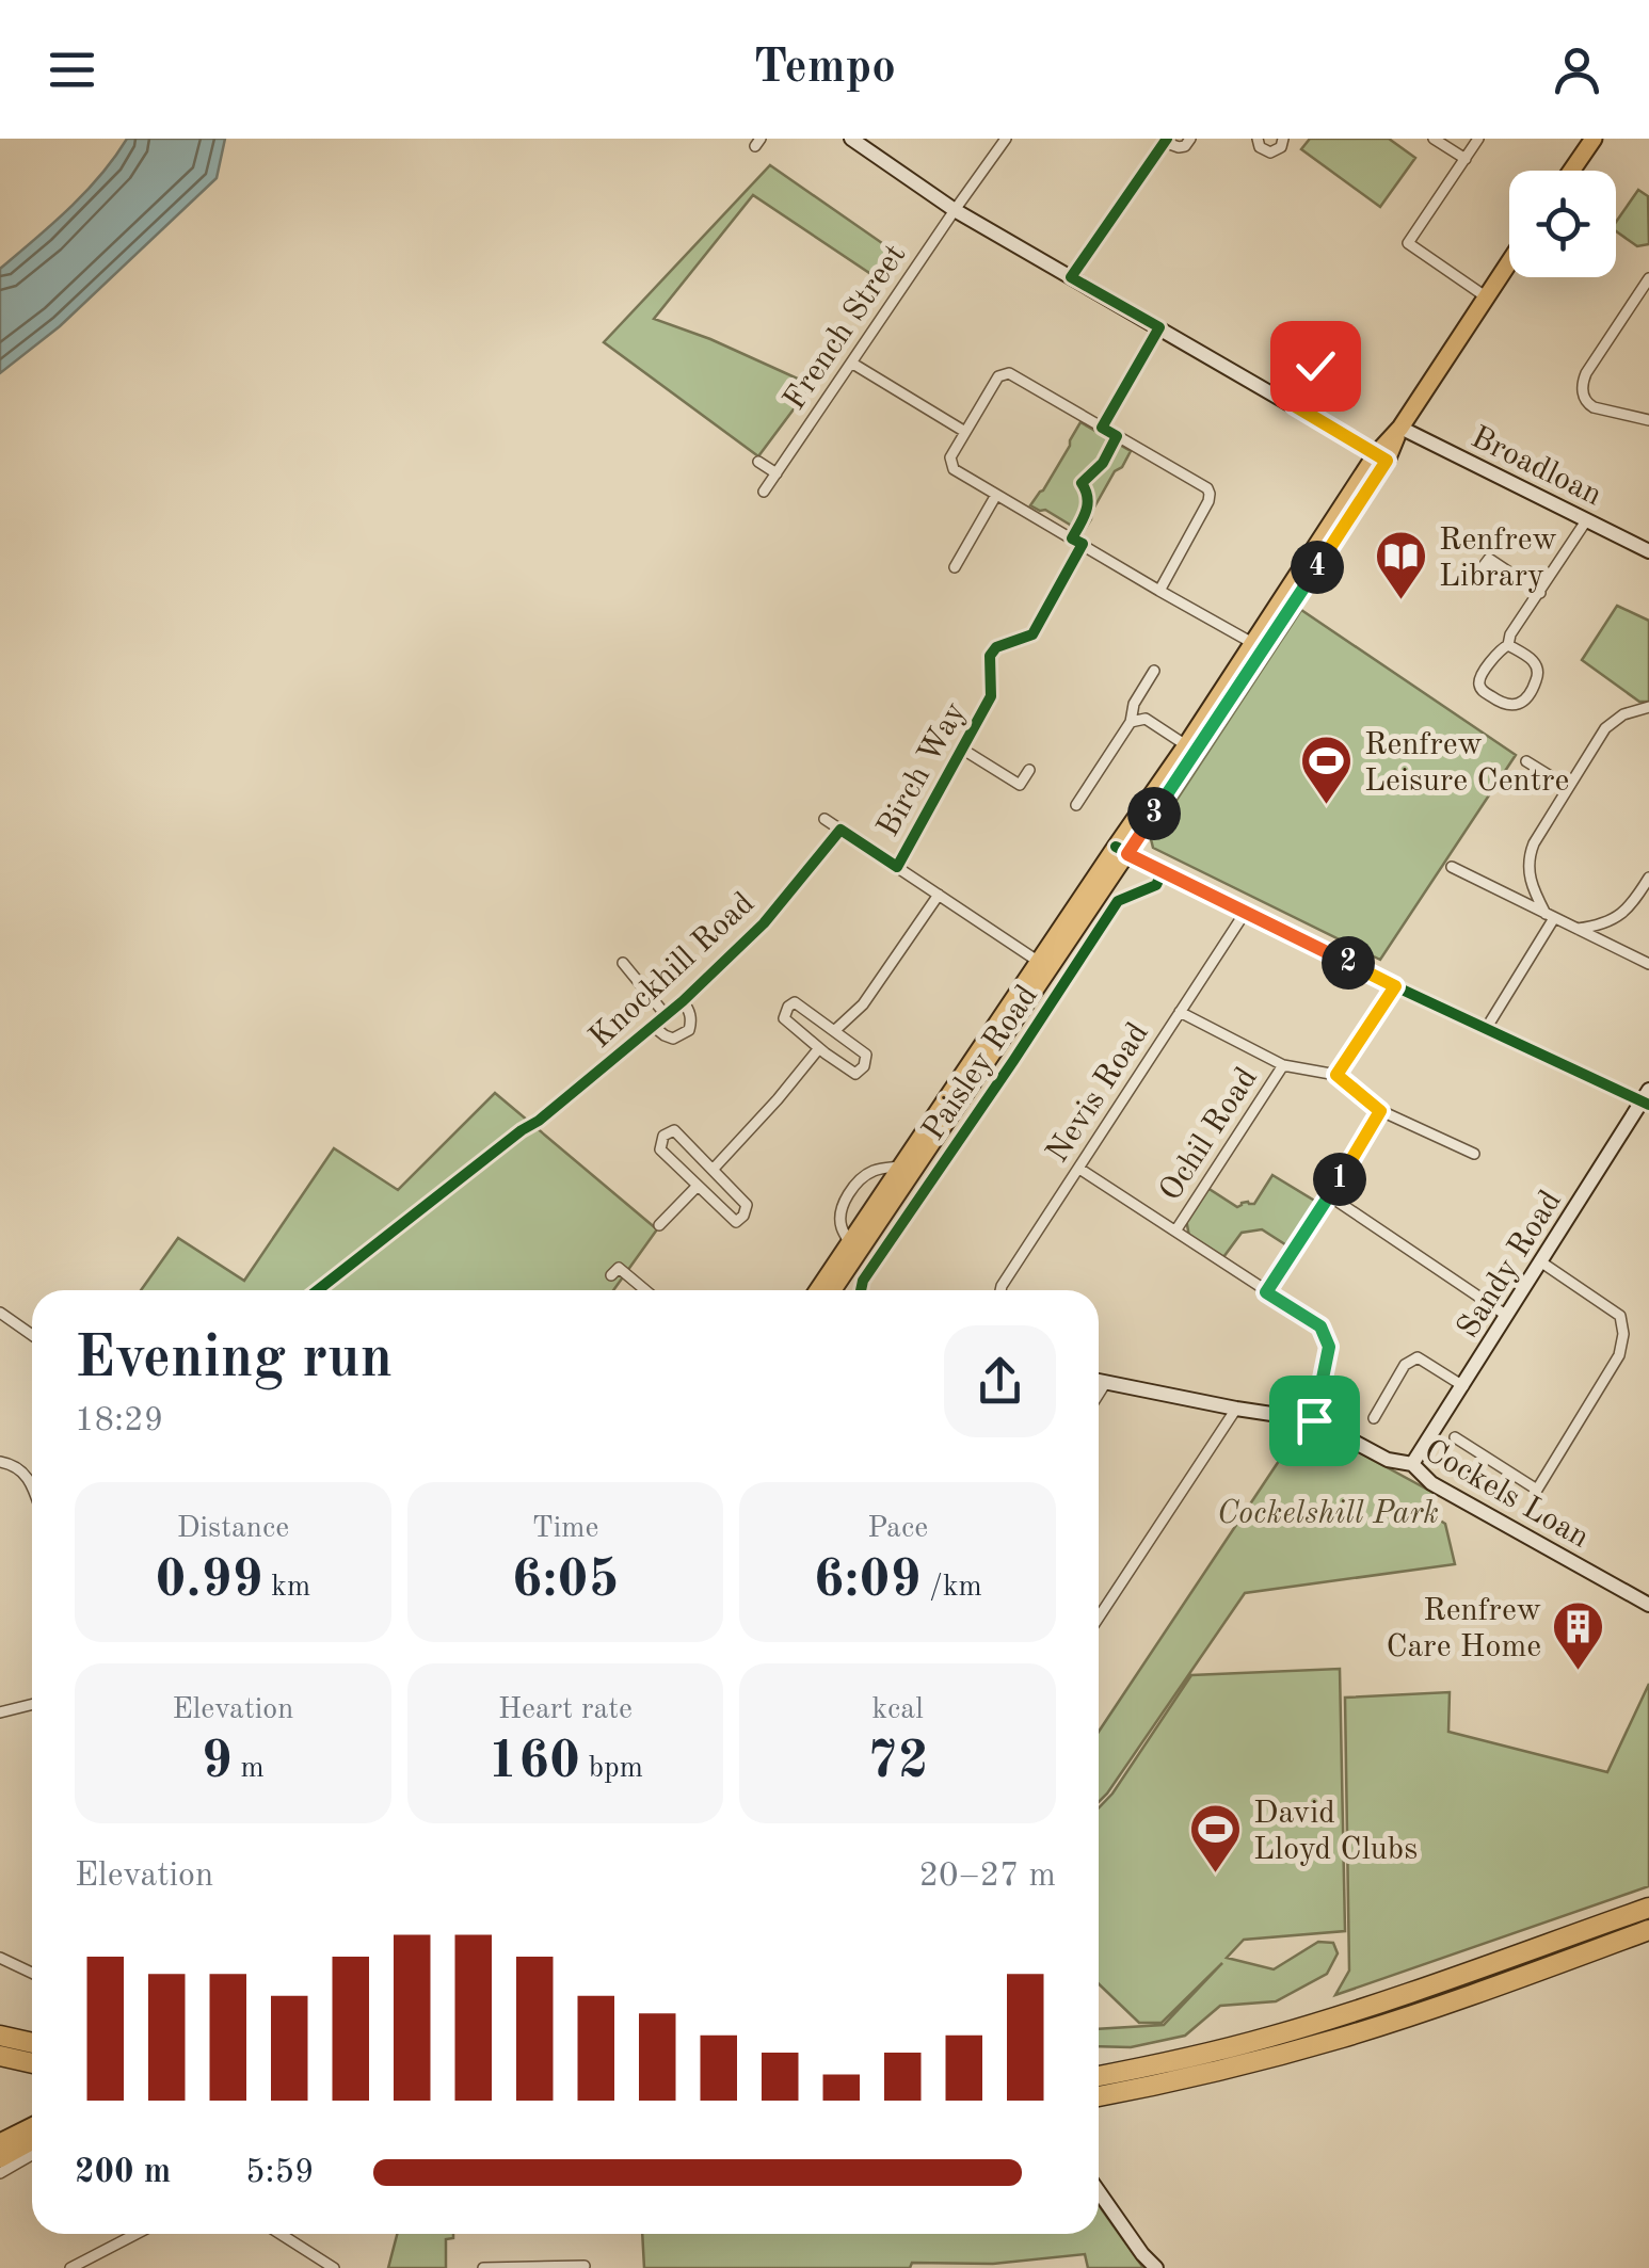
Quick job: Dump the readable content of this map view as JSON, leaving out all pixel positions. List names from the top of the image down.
{
  "streets": {
    "main road": ["Paisley Road"],
    "street": [
      "French Street",
      "Broadloan",
      "Birch Way",
      "Knockhill Road",
      "Nevis Road",
      "Ochil Road",
      "Sandy Road",
      "Cockels Loan"
    ]
  },
  "crossings": [
    ["Broadloan", "Paisley Road"],
    ["Sandy Road", "Cockels Loan"]
  ],
  "parks": ["Cockelshill Park"],
  "places": {
    "library": ["Renfrew Library"],
    "sports": ["Renfrew Leisure Centre", "David Lloyd Clubs"],
    "building": ["Renfrew Care Home"]
  },
  "page": {
    "header": "Tempo",
    "pins": [
      "4",
      "3",
      "2",
      "1"
    ],
    "heading": ["Evening run", "18:29"],
    "stats": [
      ["Distance", "0.99 km"],
      ["Time", "6:05"],
      ["Pace", "6:09 /km"],
      ["Elevation", "9 m"],
      ["Heart rate", "160 bpm"],
      ["kcal", "72"]
    ],
    "chart": ["Elevation", "20–27 m"],
    "list": [
      {
        "name": "200 m",
        "note": "5:59"
      }
    ]
  }
}
